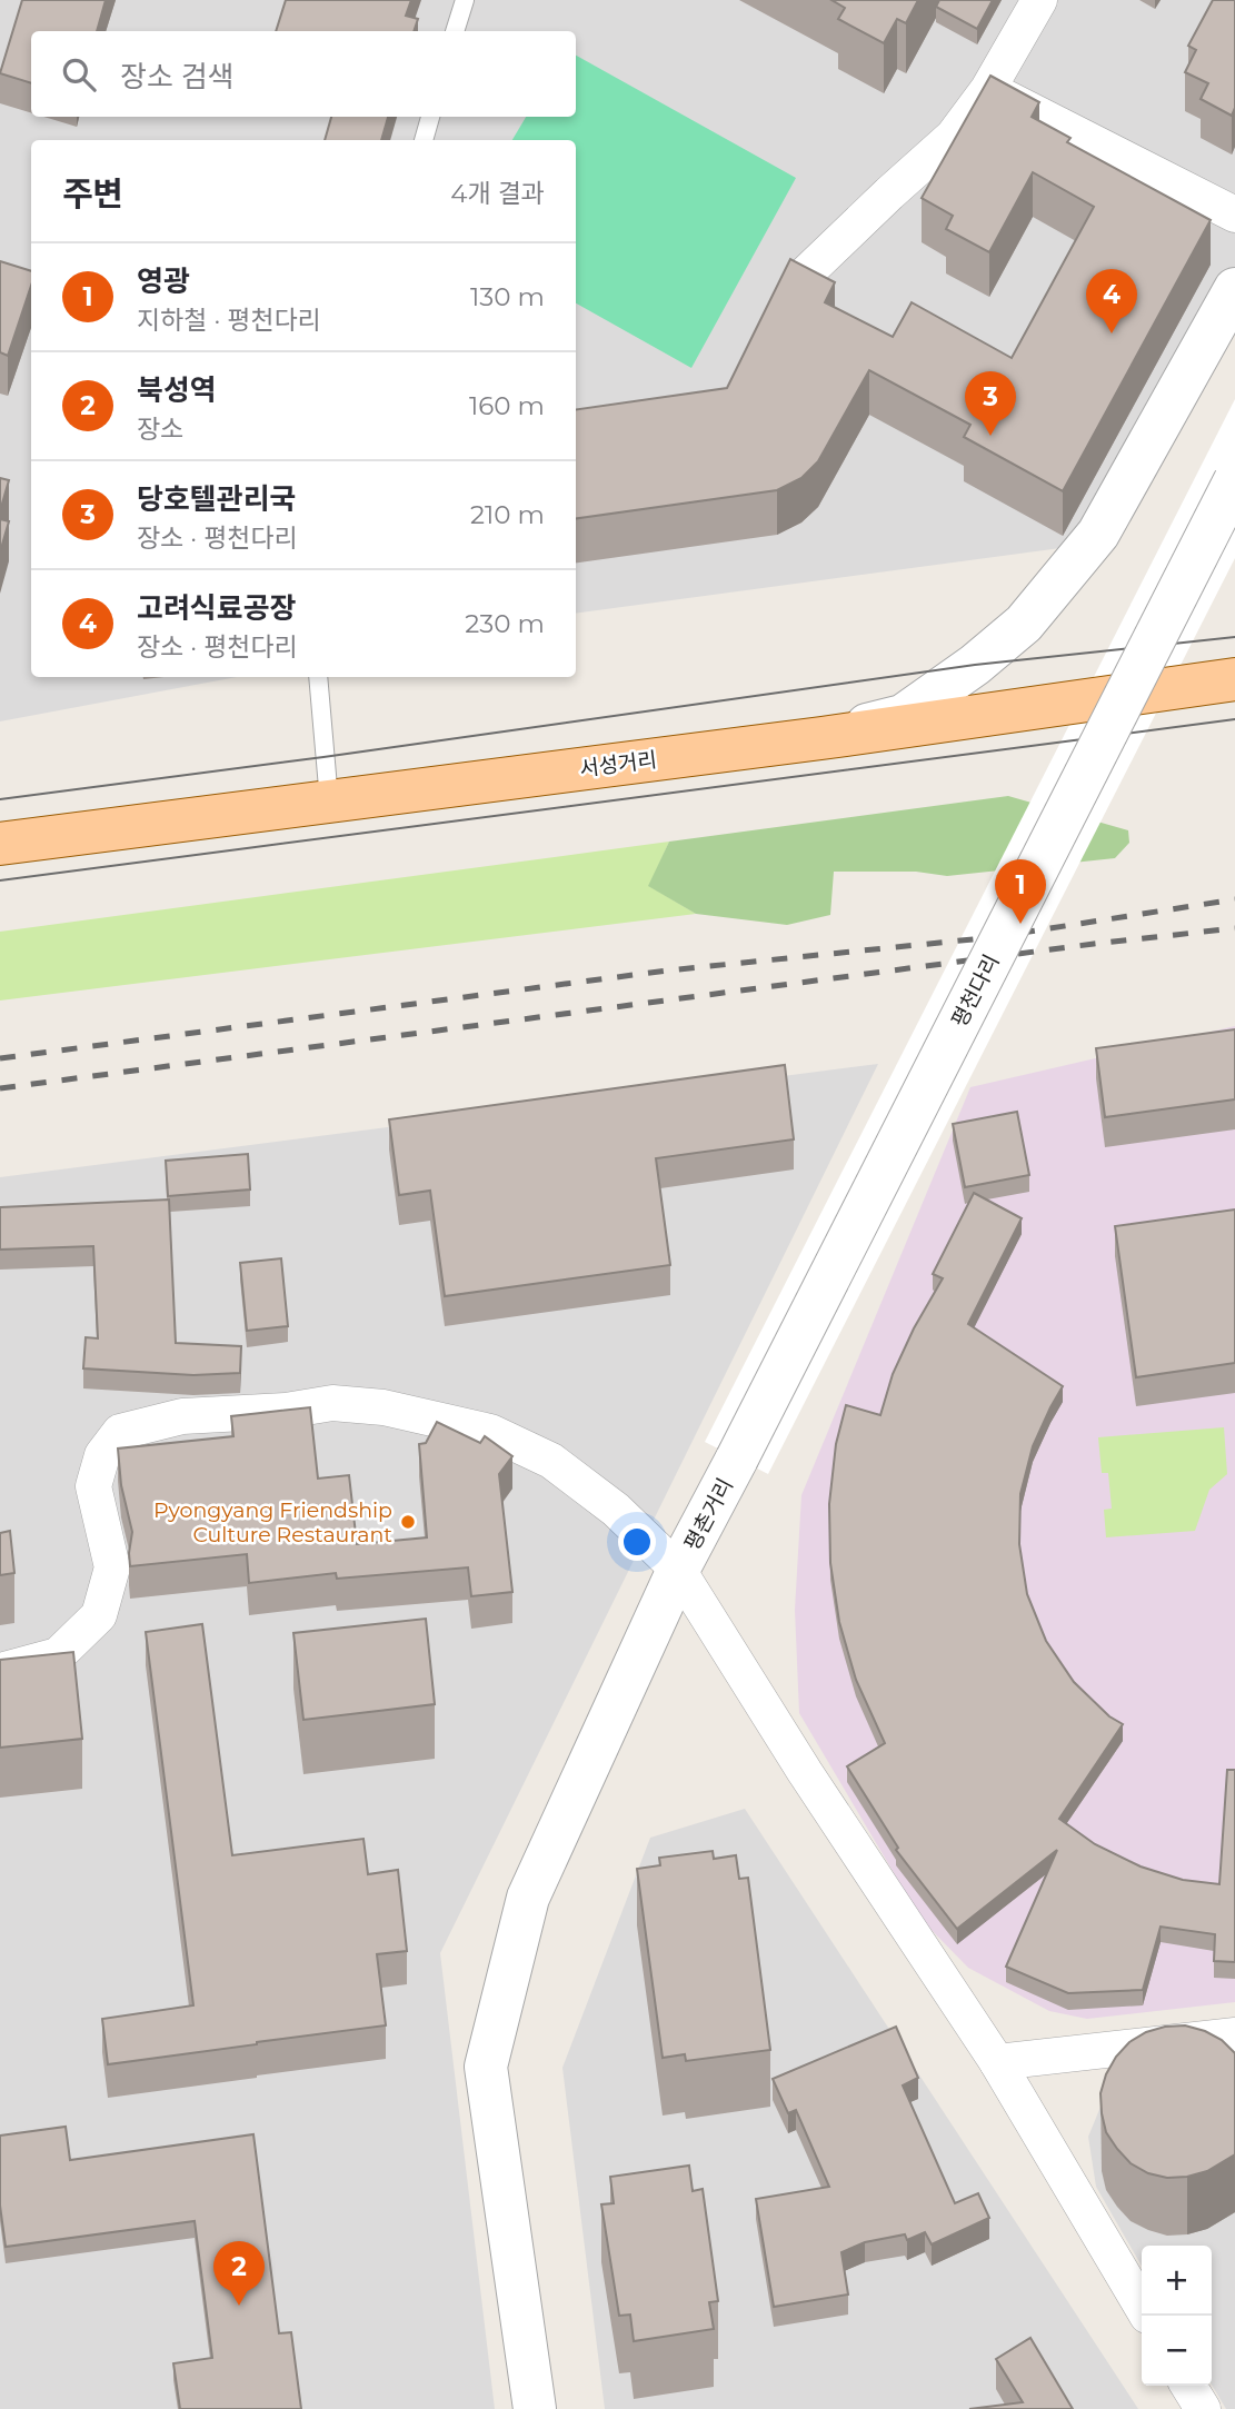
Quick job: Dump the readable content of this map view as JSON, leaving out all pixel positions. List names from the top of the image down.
{
  "streets": {
    "main road": ["서성거리"],
    "street": ["평천다리", "평촌거리"]
  },
  "crossings": [
    ["평천다리", "평촌거리"]
  ],
  "places": ["Pyongyang Friendship Culture Restaurant"],
  "page": {
    "search": "장소 검색",
    "heading": ["주변", "4개 결과"],
    "list": [
      {
        "mark": "1",
        "name": "영광",
        "note": "지하철 · 평천다리",
        "value": "130 m"
      },
      {
        "mark": "2",
        "name": "북성역",
        "note": "장소",
        "value": "160 m"
      },
      {
        "mark": "3",
        "name": "당호텔관리국",
        "note": "장소 · 평천다리",
        "value": "210 m"
      },
      {
        "mark": "4",
        "name": "고려식료공장",
        "note": "장소 · 평천다리",
        "value": "230 m"
      }
    ],
    "pins": [
      "4",
      "3",
      "1",
      "2"
    ],
    "map_buttons": ["+", "−"]
  }
}
